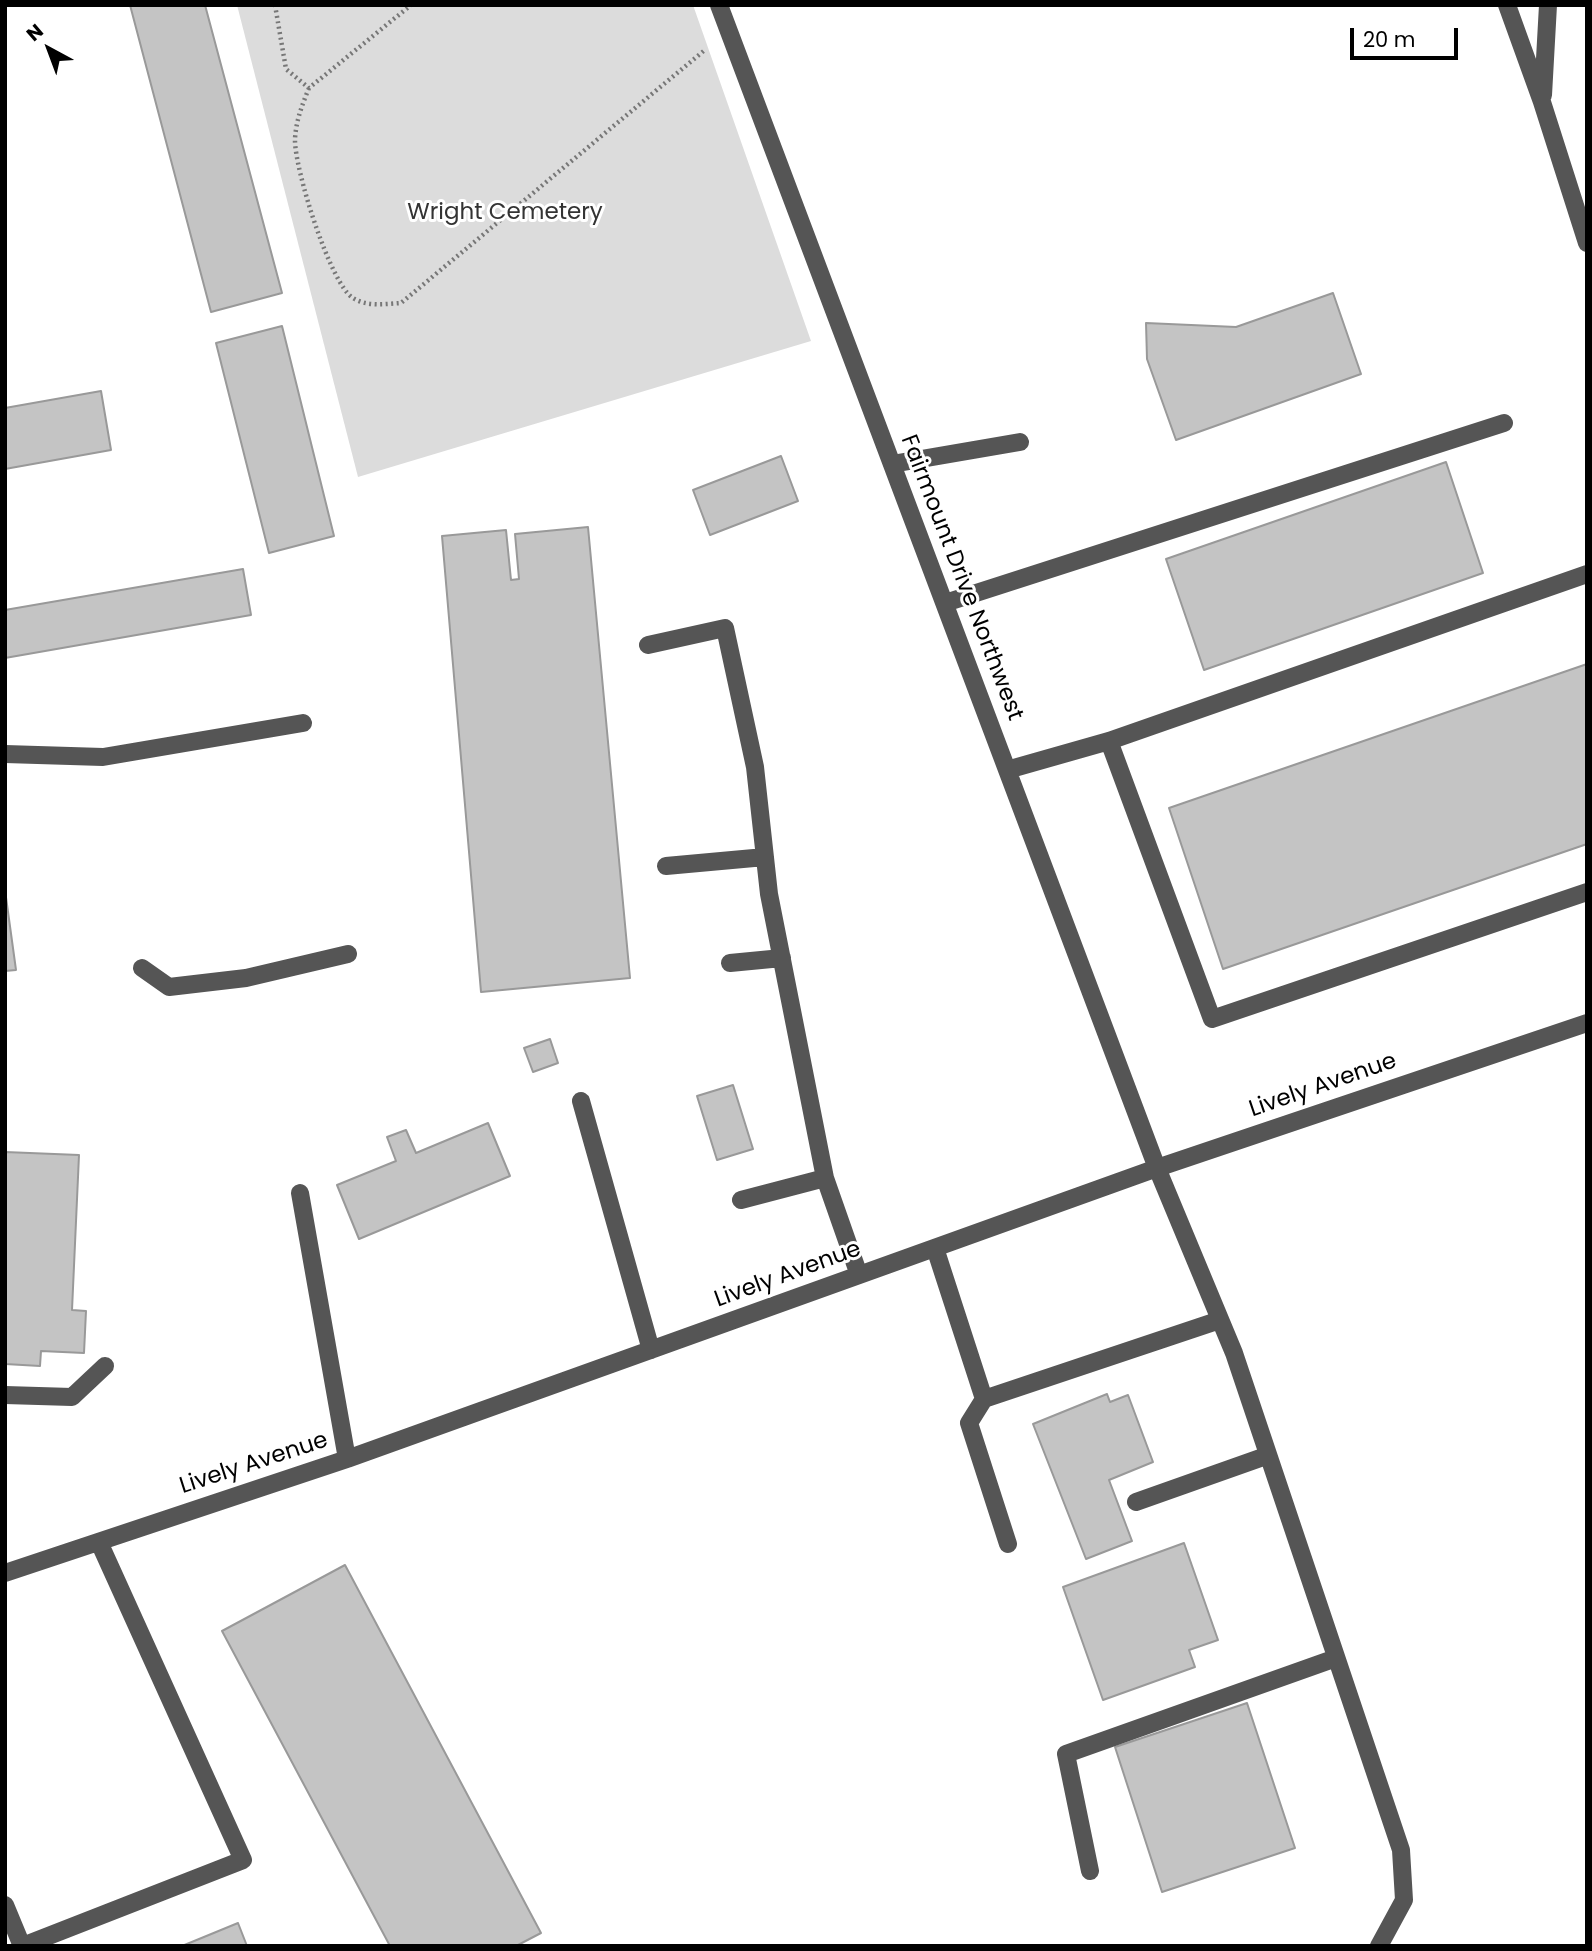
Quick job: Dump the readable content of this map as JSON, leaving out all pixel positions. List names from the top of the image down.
{
  "streets": {
    "street": ["Fairmount Drive Northwest", "Lively Avenue"]
  },
  "crossings": [
    ["Fairmount Drive Northwest", "Lively Avenue"]
  ],
  "parks": ["Wright Cemetery"],
  "scale_bar": "20 m",
  "north": "top left"
}
